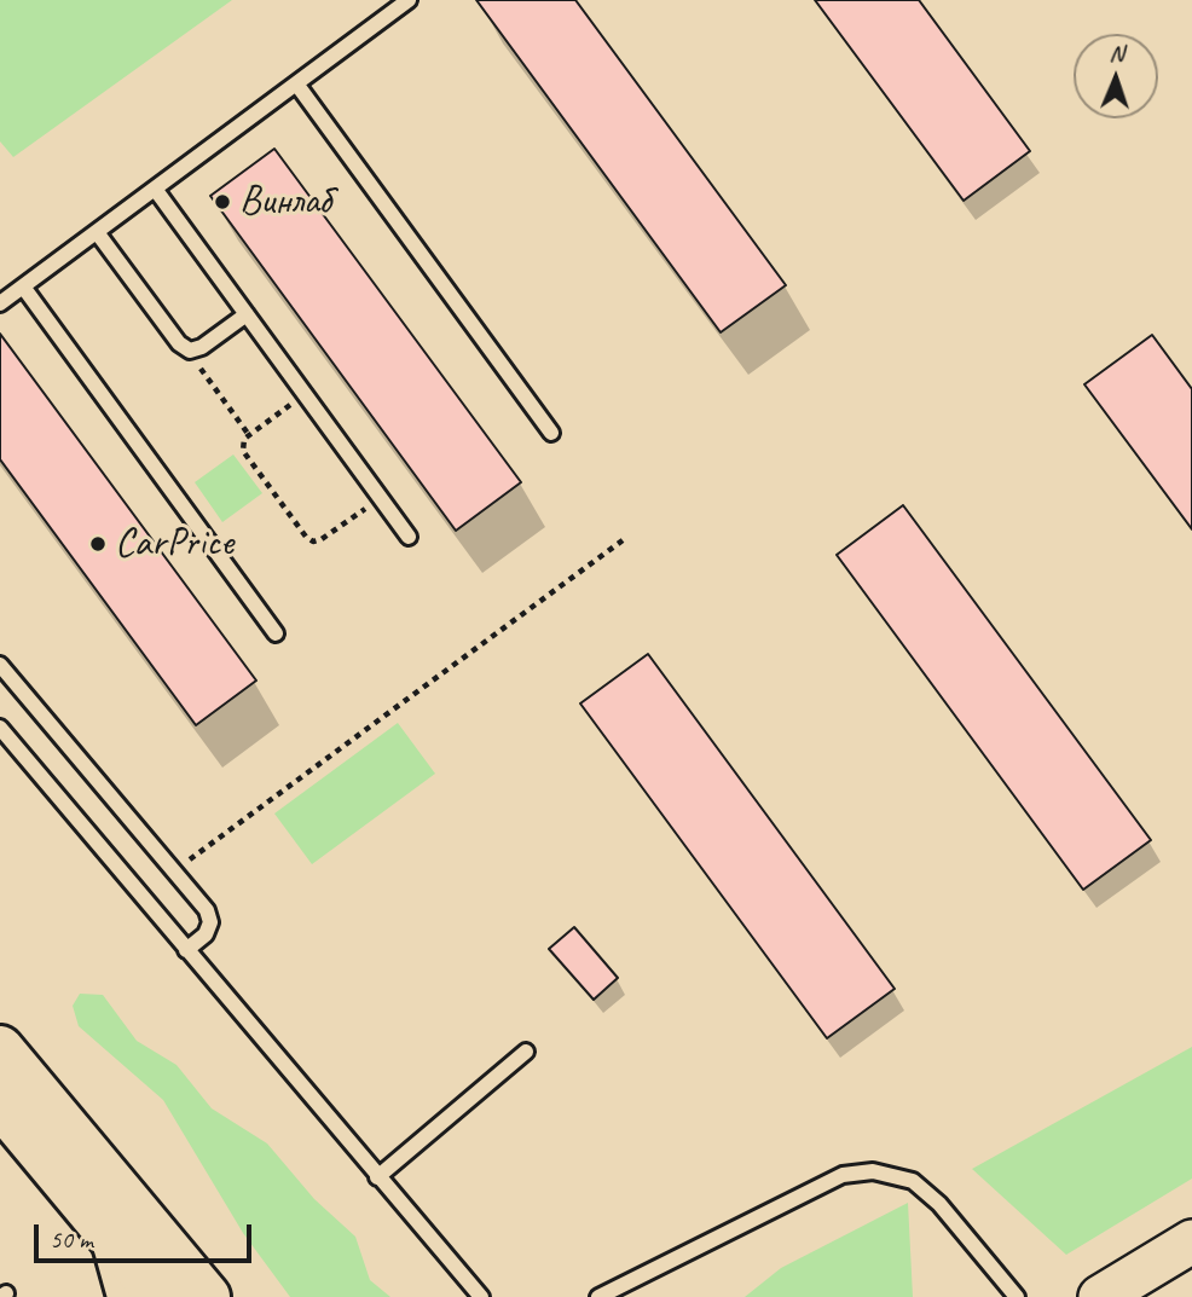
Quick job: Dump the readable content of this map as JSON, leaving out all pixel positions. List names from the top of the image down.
{
  "places": ["Винлаб", "CarPrice"],
  "scale_bar": "50 m",
  "north": "top"
}
